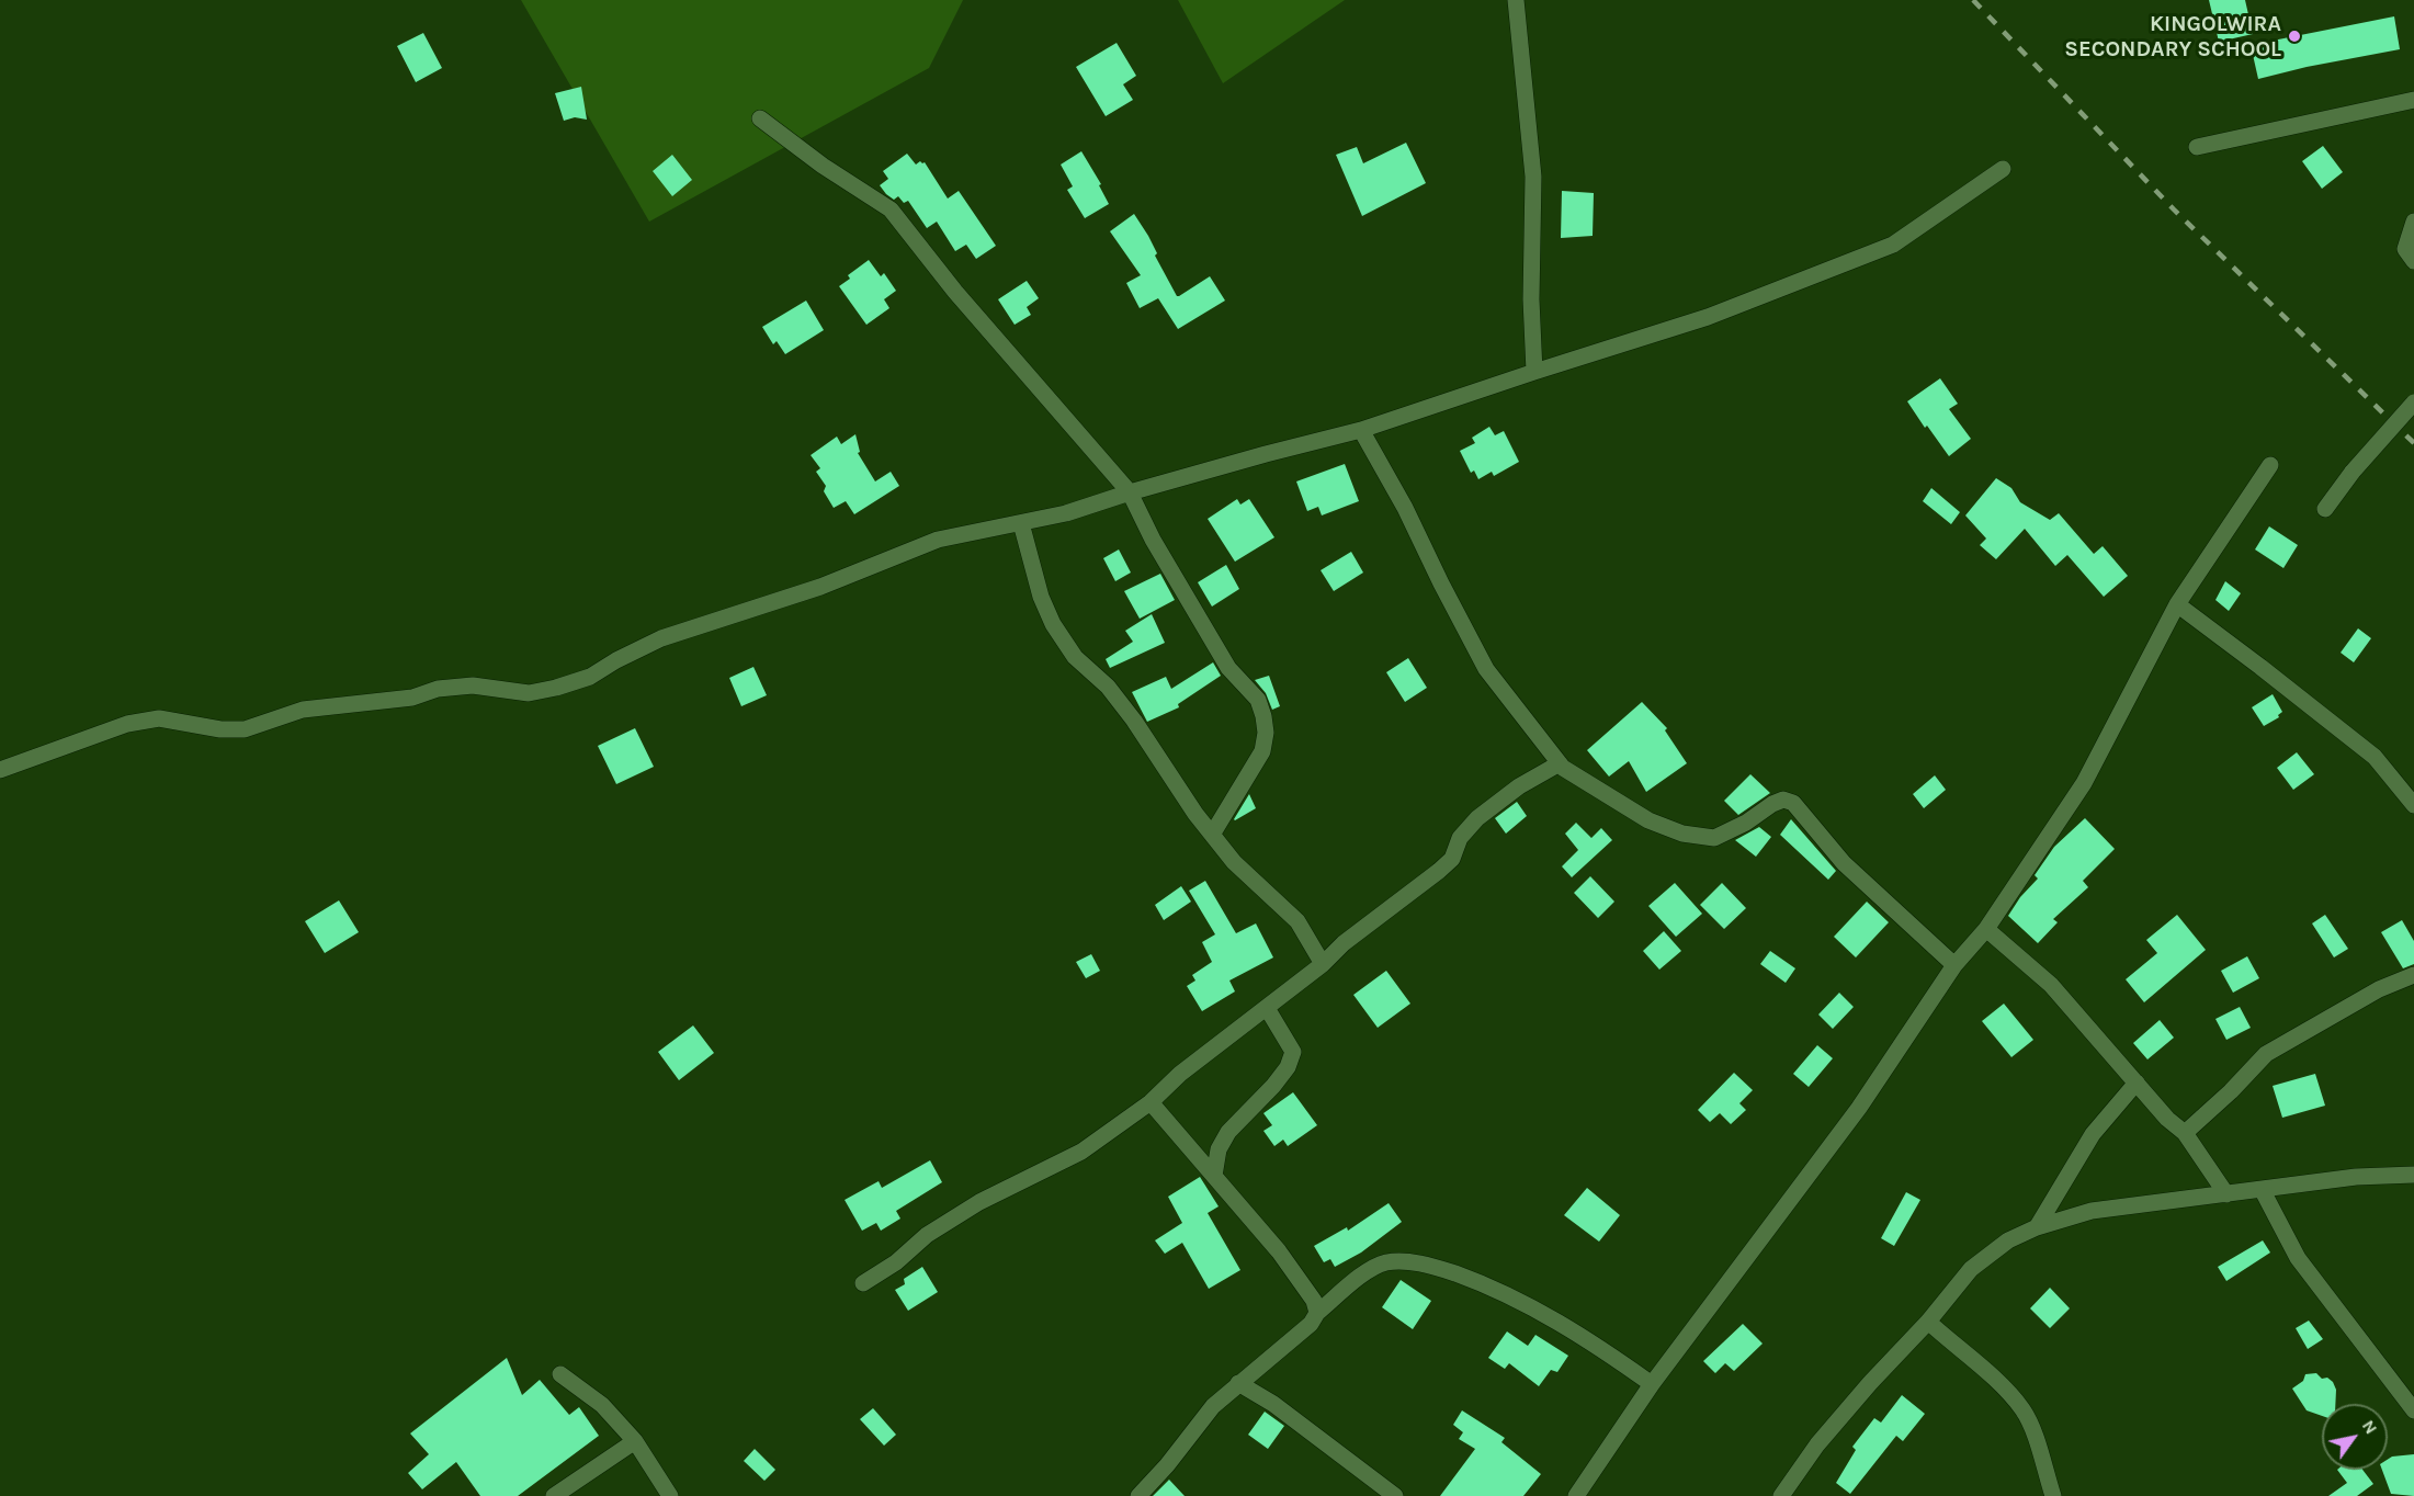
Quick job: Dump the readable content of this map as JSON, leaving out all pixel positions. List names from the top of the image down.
{
  "places": ["KINGOLWIRA SECONDARY SCHOOL"],
  "north": "top right"
}
